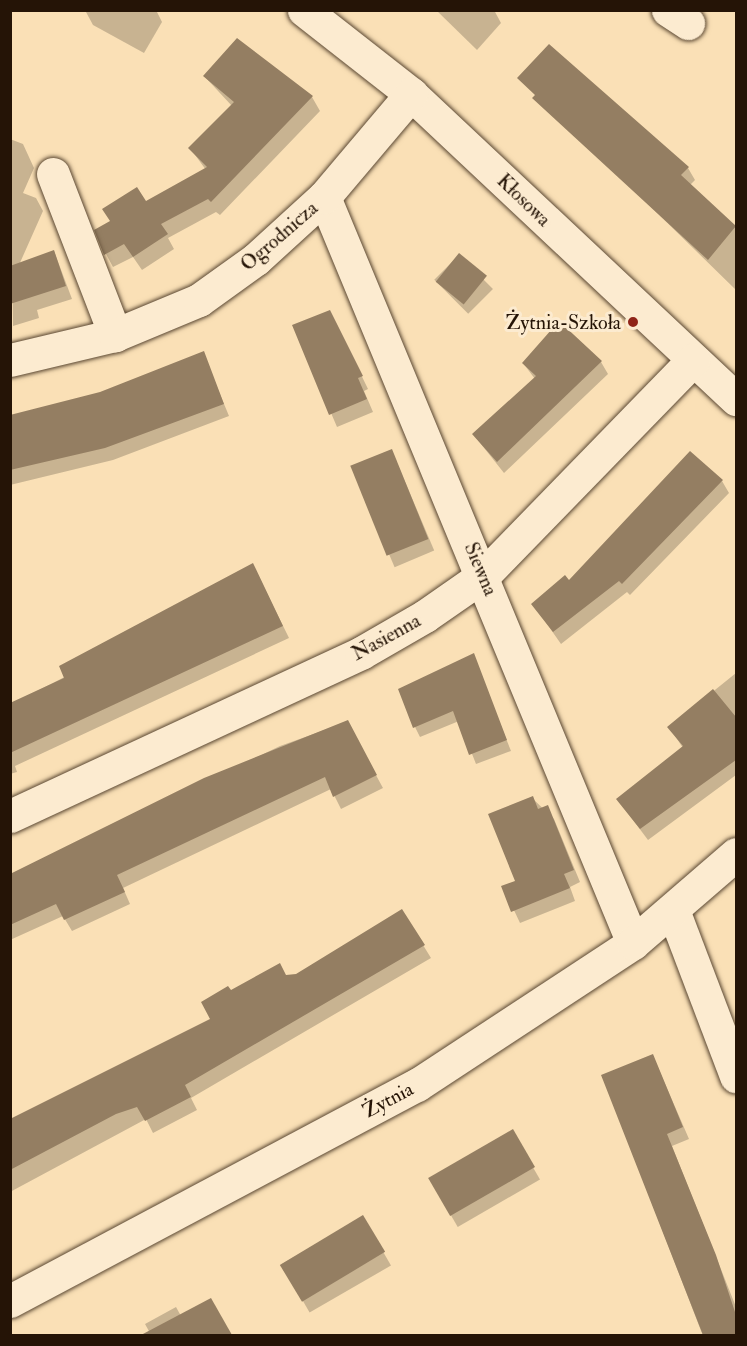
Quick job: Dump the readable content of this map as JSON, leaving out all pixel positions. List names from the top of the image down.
{
  "streets": {
    "street": [
      "Kłosowa",
      "Ogrodnicza",
      "Siewna",
      "Nasienna",
      "Żytnia"
    ]
  },
  "crossings": [
    ["Kłosowa", "Ogrodnicza"],
    ["Kłosowa", "Nasienna"],
    ["Ogrodnicza", "Siewna"],
    ["Siewna", "Nasienna"],
    ["Siewna", "Żytnia"]
  ],
  "places": ["Żytnia-Szkoła"]
}
